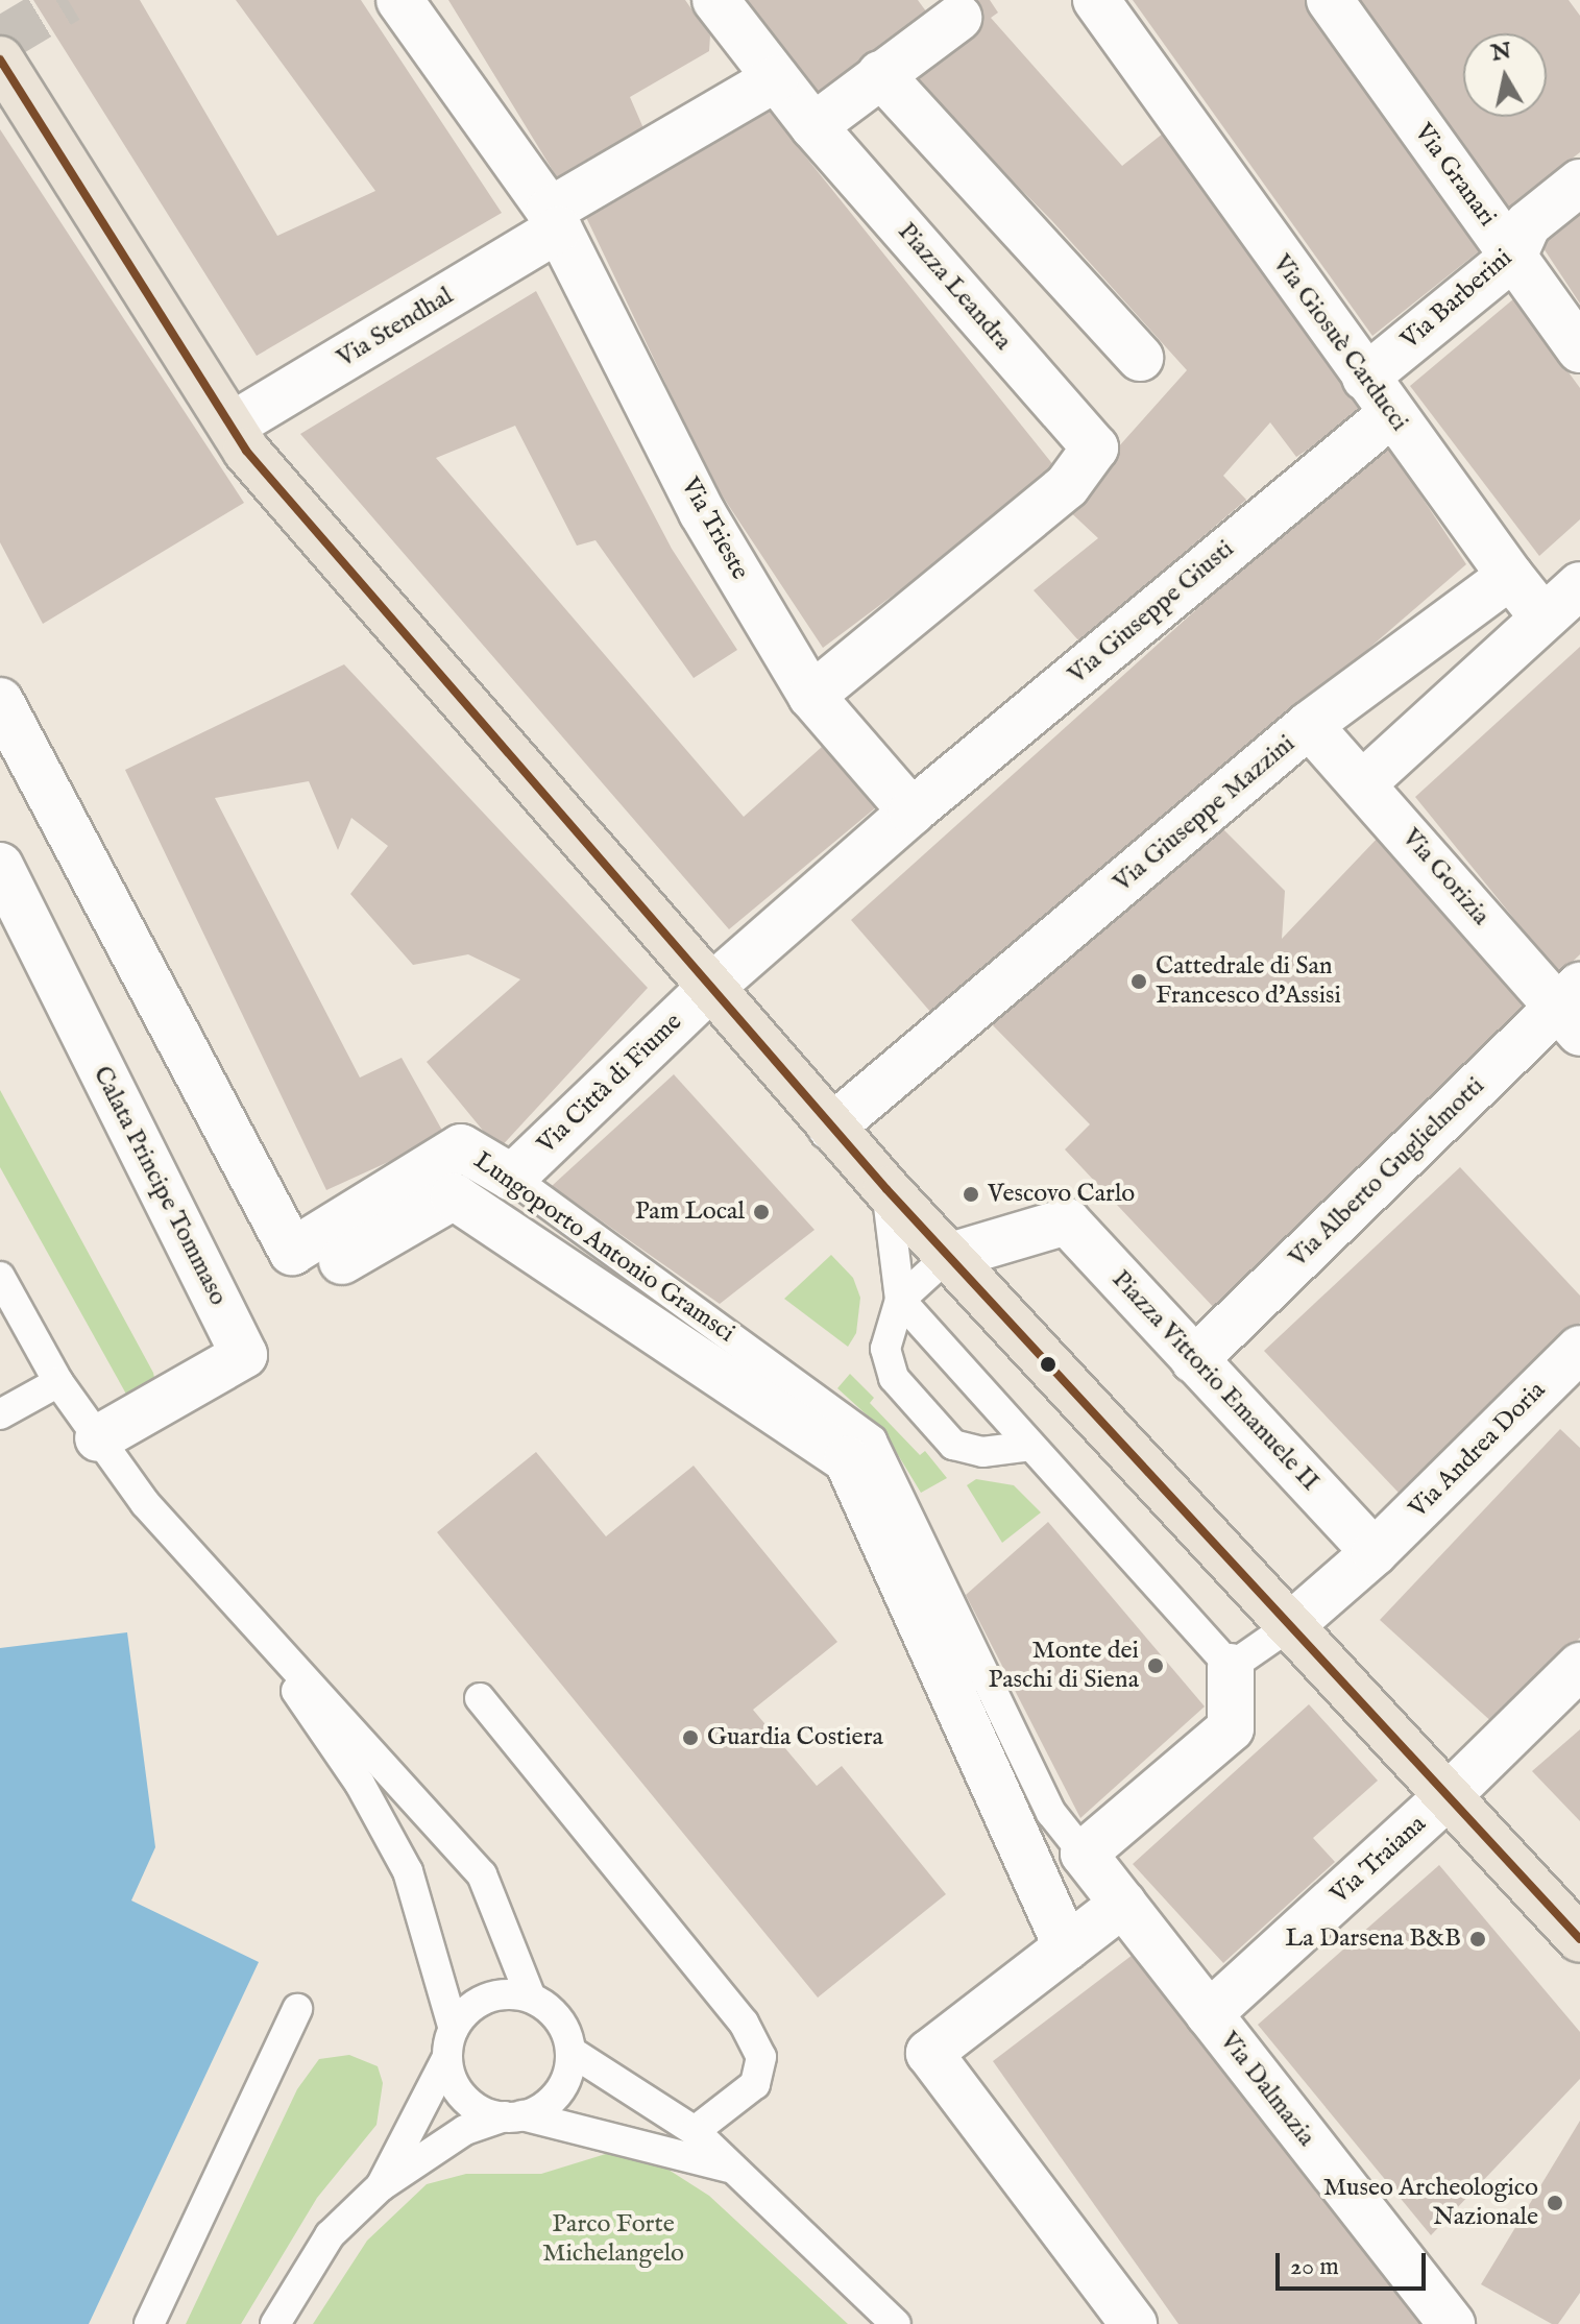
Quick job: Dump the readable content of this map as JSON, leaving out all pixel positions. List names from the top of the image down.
{
  "streets": {
    "street": [
      "Via Granari",
      "Piazza Leandra",
      "Via Barberini",
      "Via Stendhal",
      "Via Giosuè Carducci",
      "Via Trieste",
      "Via Giuseppe Giusti",
      "Via Giuseppe Mazzini",
      "Via Gorizia",
      "Via Città di Fiume",
      "Via Alberto Guglielmotti",
      "Calata Principe Tommaso",
      "Lungoporto Antonio Gramsci",
      "Piazza Vittorio Emanuele II",
      "Via Andrea Doria",
      "Via Traiana",
      "Via Dalmazia"
    ]
  },
  "crossings": [
    ["Via Granari", "Via Barberini"],
    ["Piazza Leandra", "Via Stendhal"],
    ["Piazza Leandra", "Via Trieste"],
    ["Via Barberini", "Via Giosuè Carducci"],
    ["Via Stendhal", "Via Trieste"],
    ["Via Giosuè Carducci", "Via Giuseppe Giusti"],
    ["Via Giosuè Carducci", "Via Giuseppe Mazzini"],
    ["Via Trieste", "Via Giuseppe Giusti"],
    ["Via Giuseppe Mazzini", "Via Gorizia"],
    ["Via Gorizia", "Via Alberto Guglielmotti"],
    ["Via Città di Fiume", "Lungoporto Antonio Gramsci"],
    ["Via Alberto Guglielmotti", "Piazza Vittorio Emanuele II"],
    ["Lungoporto Antonio Gramsci", "Via Dalmazia"],
    ["Piazza Vittorio Emanuele II", "Via Andrea Doria"],
    ["Via Traiana", "Via Dalmazia"]
  ],
  "parks": ["Parco Forte Michelangelo"],
  "places": [
    "Cattedrale di San Francesco d'Assisi",
    "Vescovo Carlo",
    "Pam Local",
    "Monte dei Paschi di Siena",
    "Guardia Costiera",
    "La Darsena B&B",
    "Museo Archeologico Nazionale"
  ],
  "scale_bar": "20 m",
  "north": "top"
}
